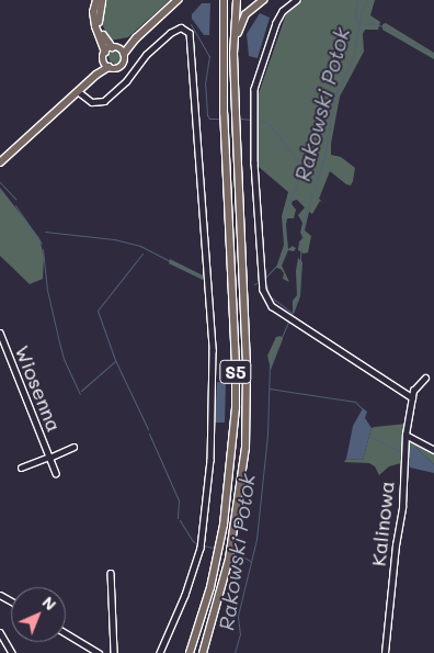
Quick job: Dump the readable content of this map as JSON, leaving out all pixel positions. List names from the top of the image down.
{
  "streets": {
    "highway": ["S5"],
    "street": ["Wiosenna", "Kalinowa"]
  },
  "water": ["Rakowski Potok"],
  "north": "top right"
}
